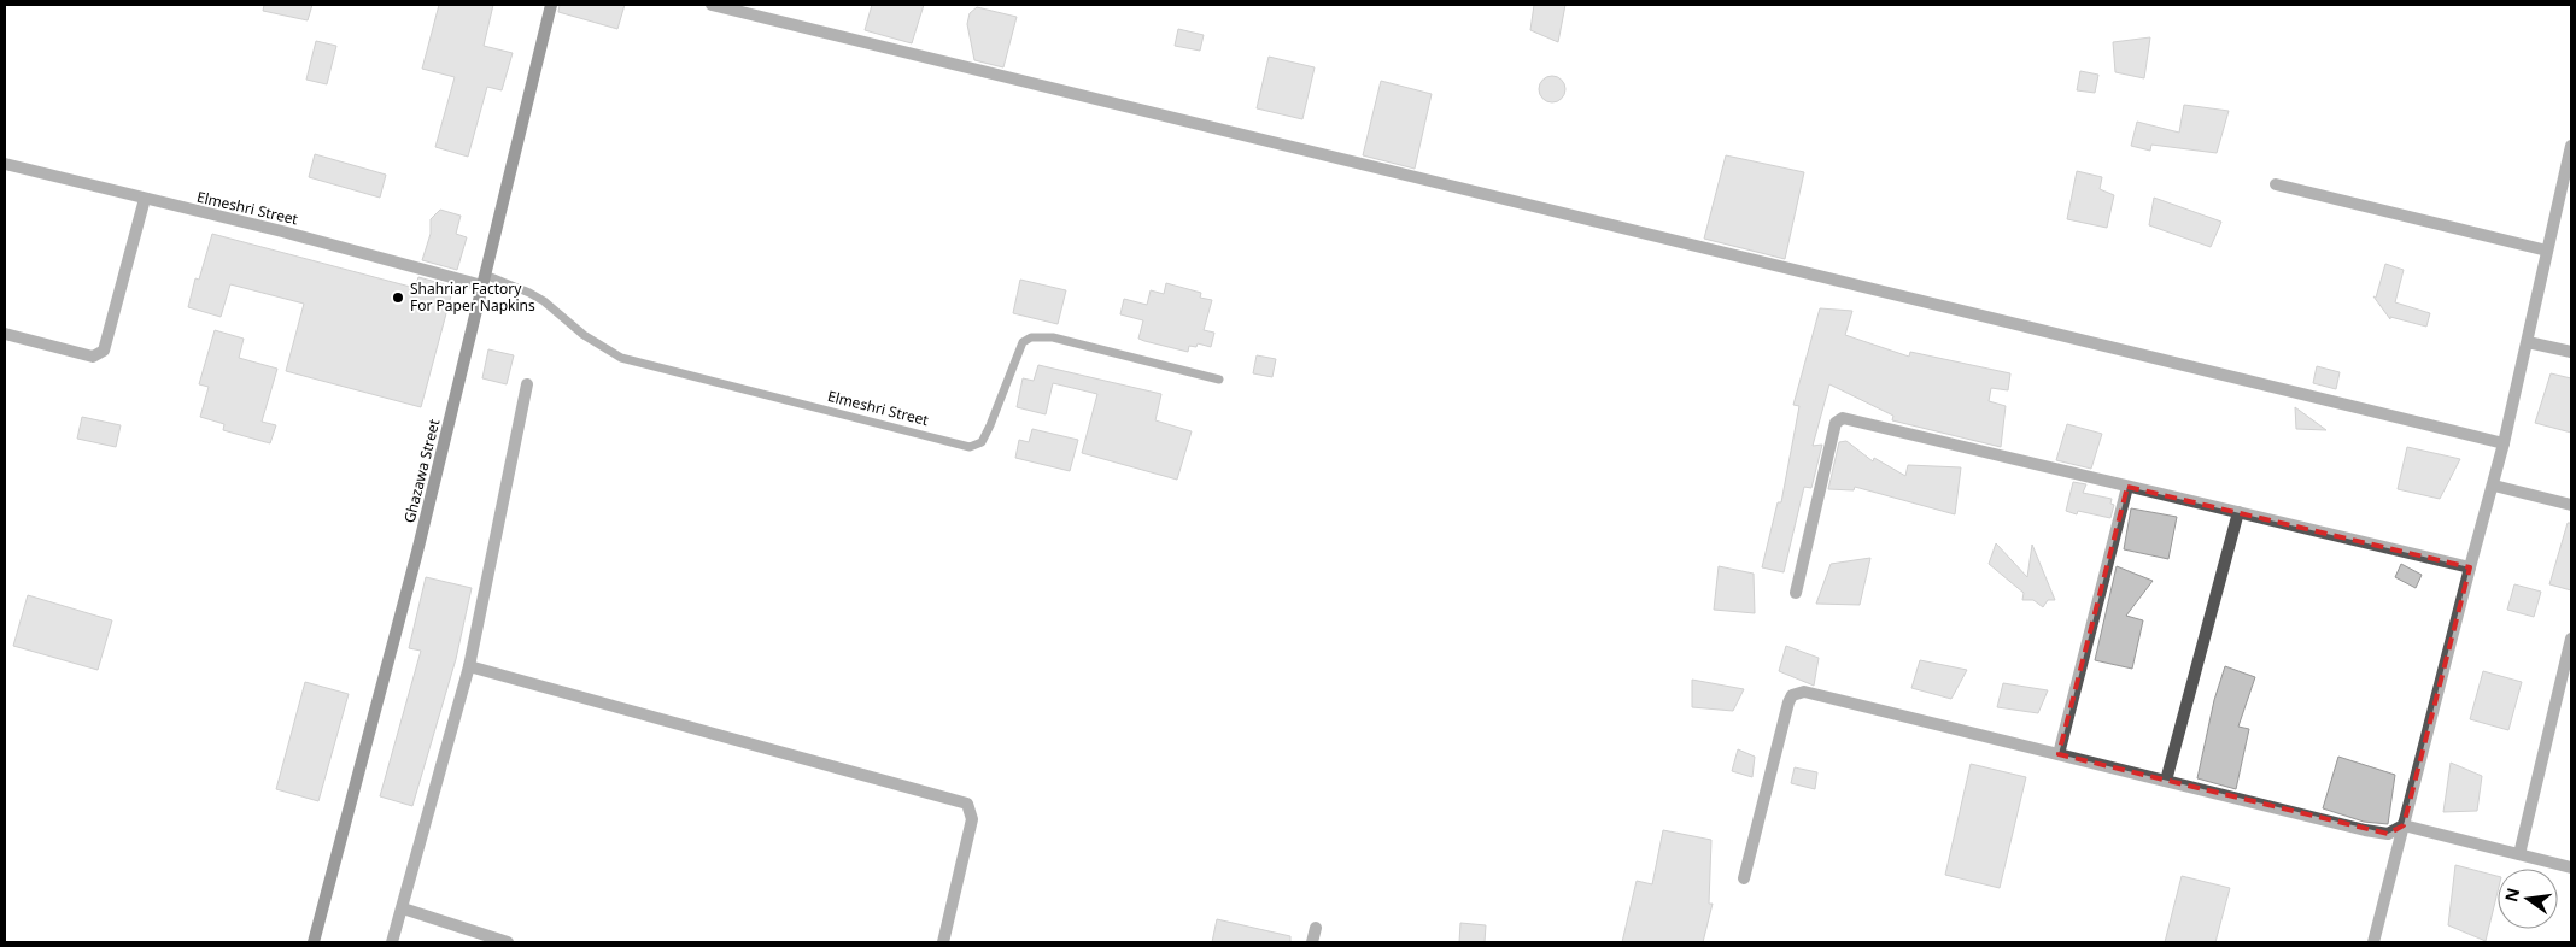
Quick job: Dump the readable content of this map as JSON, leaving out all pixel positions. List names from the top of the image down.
{
  "streets": {
    "main road": ["Ghazawa Street"],
    "street": ["Elmeshri Street"]
  },
  "crossings": [
    ["Elmeshri Street", "Ghazawa Street"]
  ],
  "places": ["Shahriar Factory For Paper Napkins"],
  "north": "left"
}
